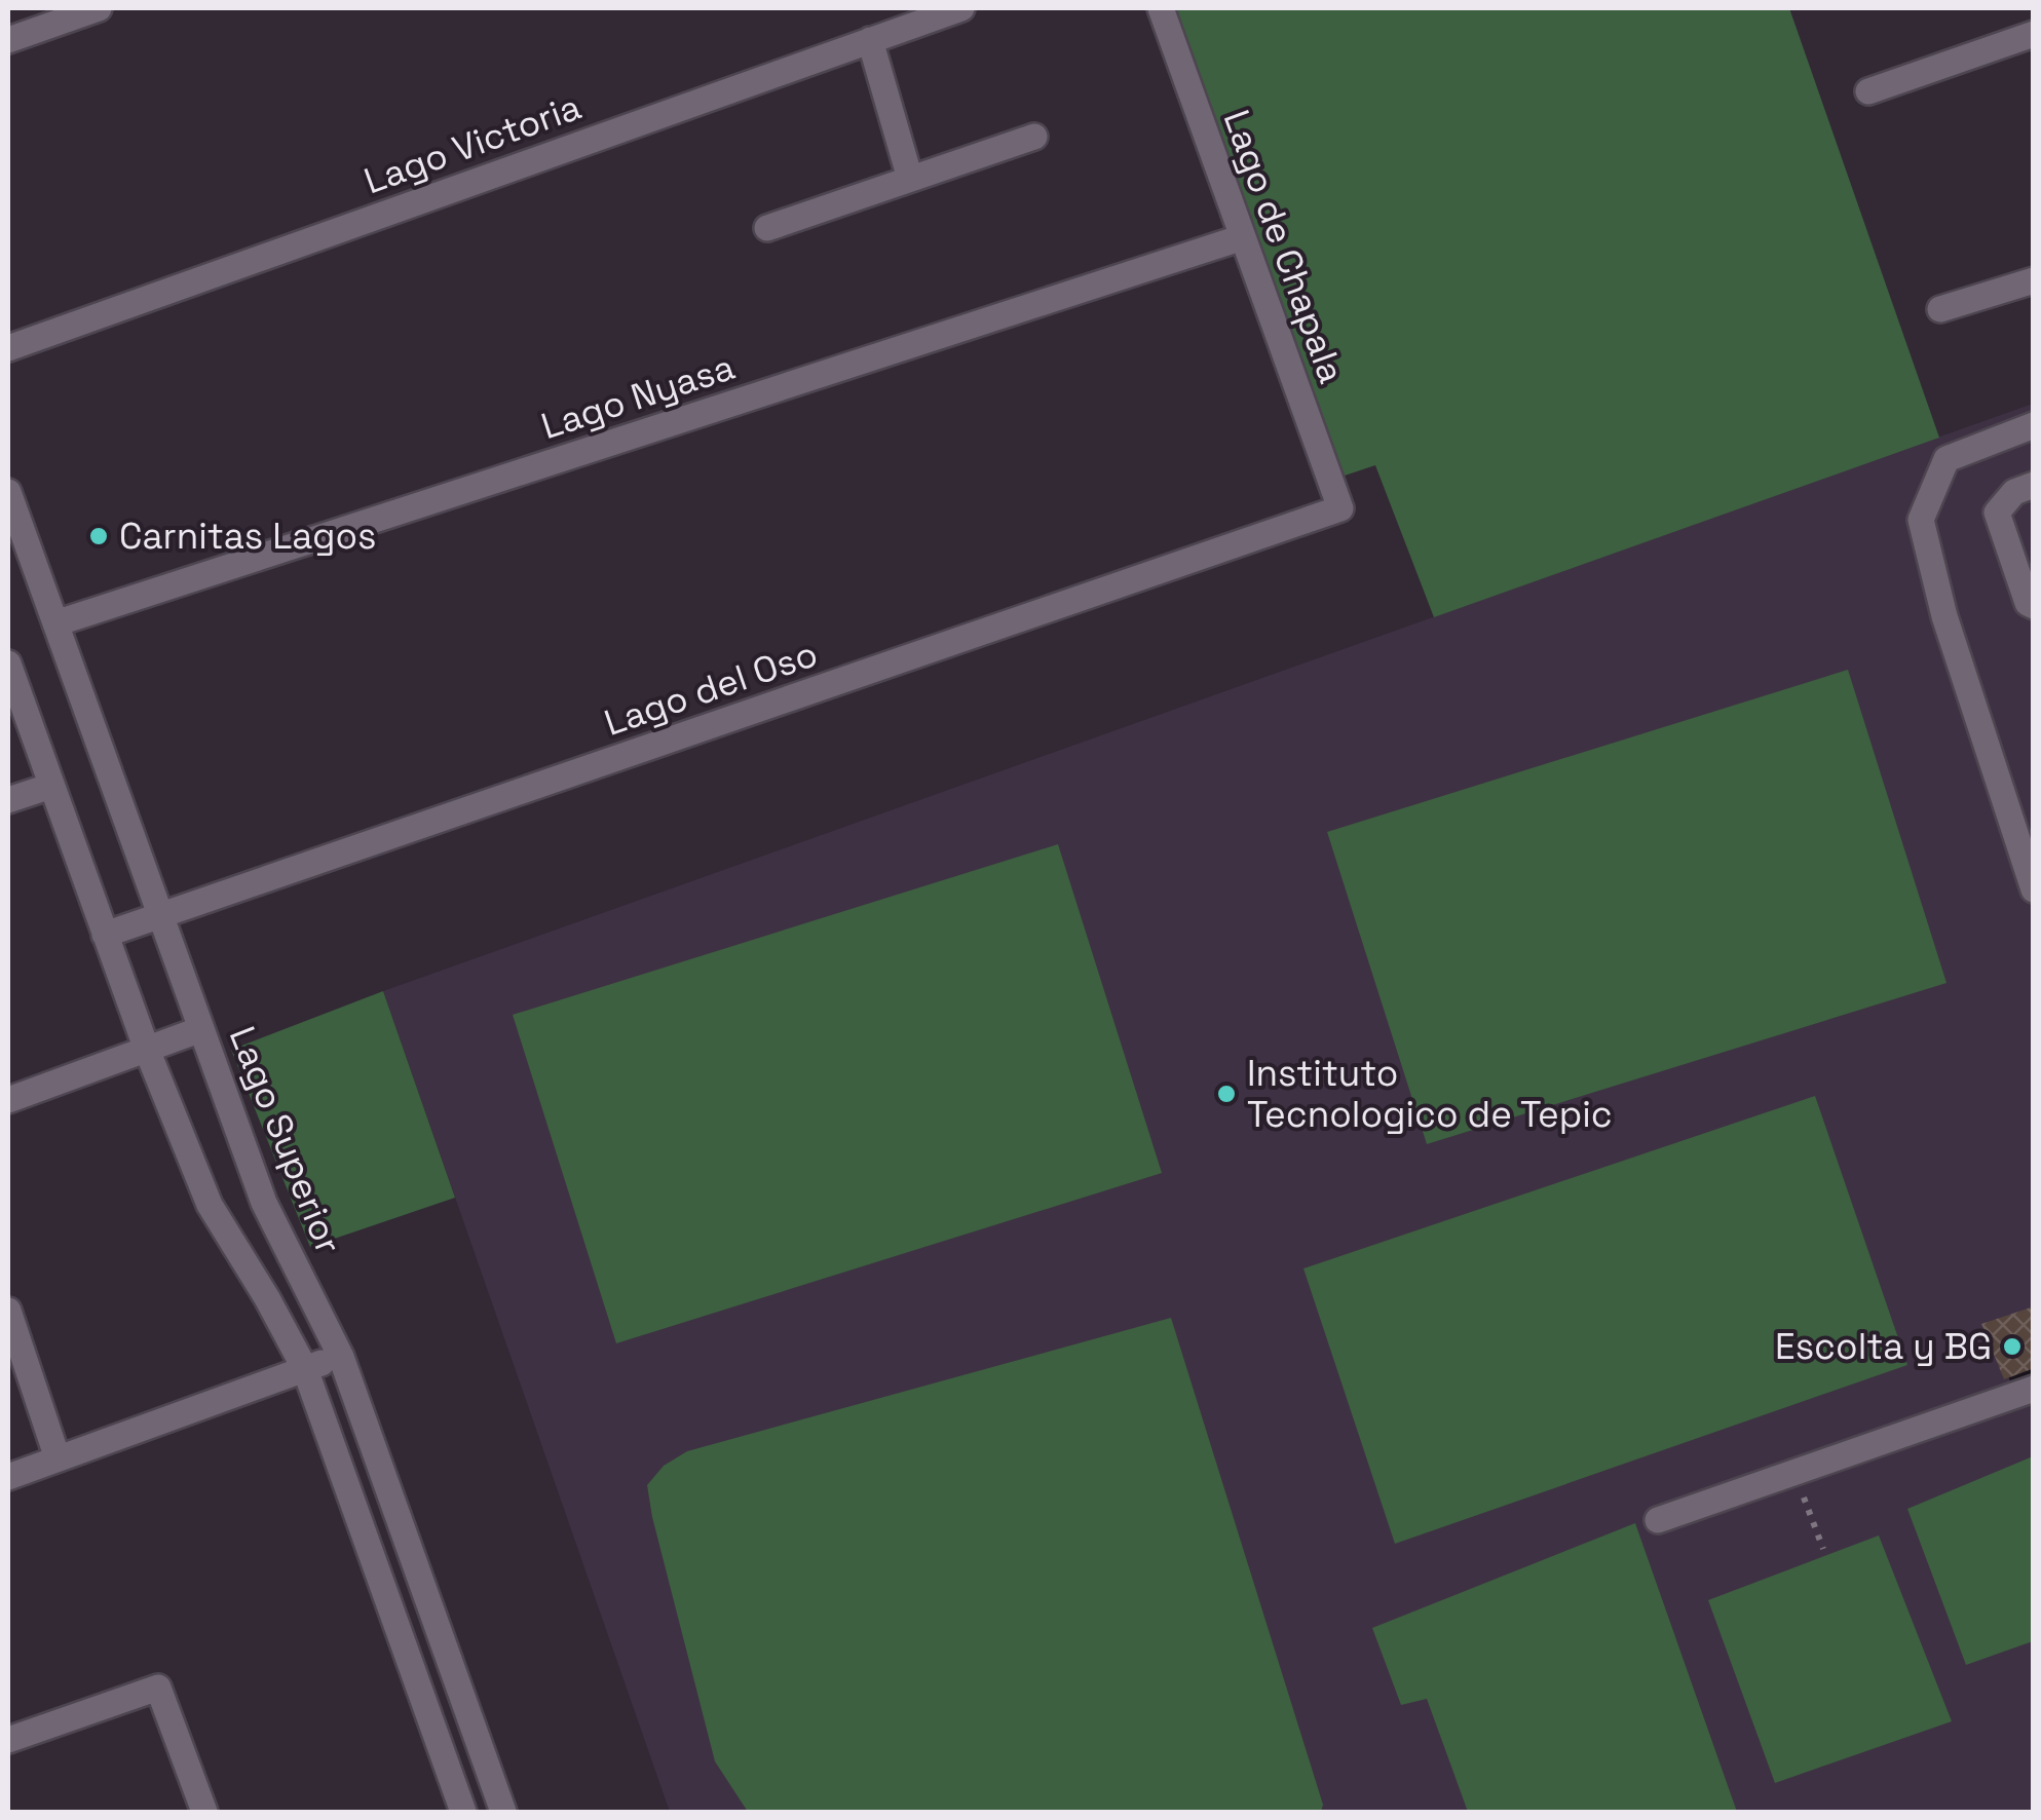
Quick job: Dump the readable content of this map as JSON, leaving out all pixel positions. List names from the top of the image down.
{
  "streets": {
    "street": [
      "Lago Victoria",
      "Lago de Chapala",
      "Lago Nyasa",
      "Lago del Oso",
      "Lago Superior"
    ]
  },
  "crossings": [
    ["Lago de Chapala", "Lago Nyasa"],
    ["Lago de Chapala", "Lago del Oso"],
    ["Lago Nyasa", "Lago Superior"],
    ["Lago del Oso", "Lago Superior"]
  ],
  "places": ["Carnitas Lagos", "Instituto Tecnologico de Tepic", "Escolta y BG"]
}
